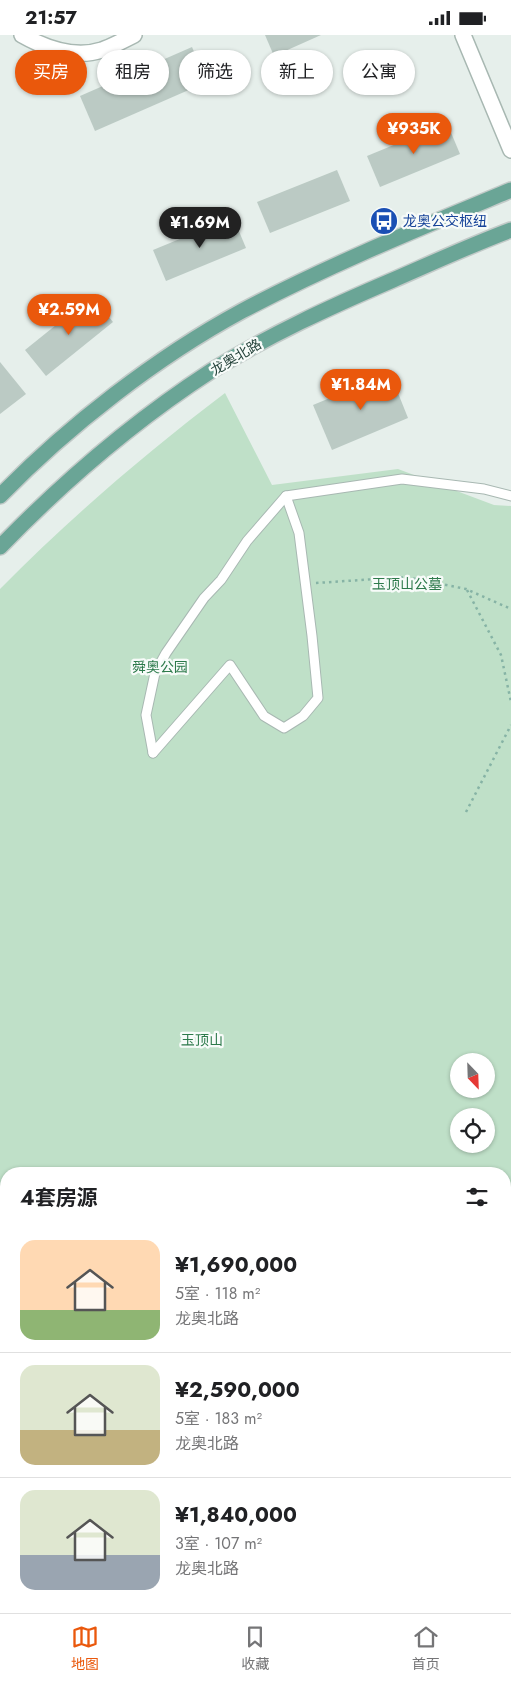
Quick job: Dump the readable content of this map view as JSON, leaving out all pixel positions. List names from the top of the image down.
{
  "streets": {
    "main road": ["龙奥北路"]
  },
  "parks": ["玉顶山公墓", "舜奥公园", "玉顶山"],
  "places": {
    "bus stop": ["龙奥公交枢纽"]
  },
  "north": "bottom right",
  "page": {
    "status": "21:57",
    "chip": [
      "买房",
      "租房",
      "筛选",
      "新上",
      "公寓"
    ],
    "price": [
      "¥935K",
      "¥1.69M",
      "¥2.59M",
      "¥1.84M"
    ],
    "heading": "4套房源",
    "list": [
      {
        "name": "¥1,690,000",
        "note": "5室 · 118 m² · 龙奥北路"
      },
      {
        "name": "¥2,590,000",
        "note": "5室 · 183 m² · 龙奥北路"
      },
      {
        "name": "¥1,840,000",
        "note": "3室 · 107 m² · 龙奥北路"
      }
    ],
    "tabs": ["地图", "收藏", "首页"]
  }
}
